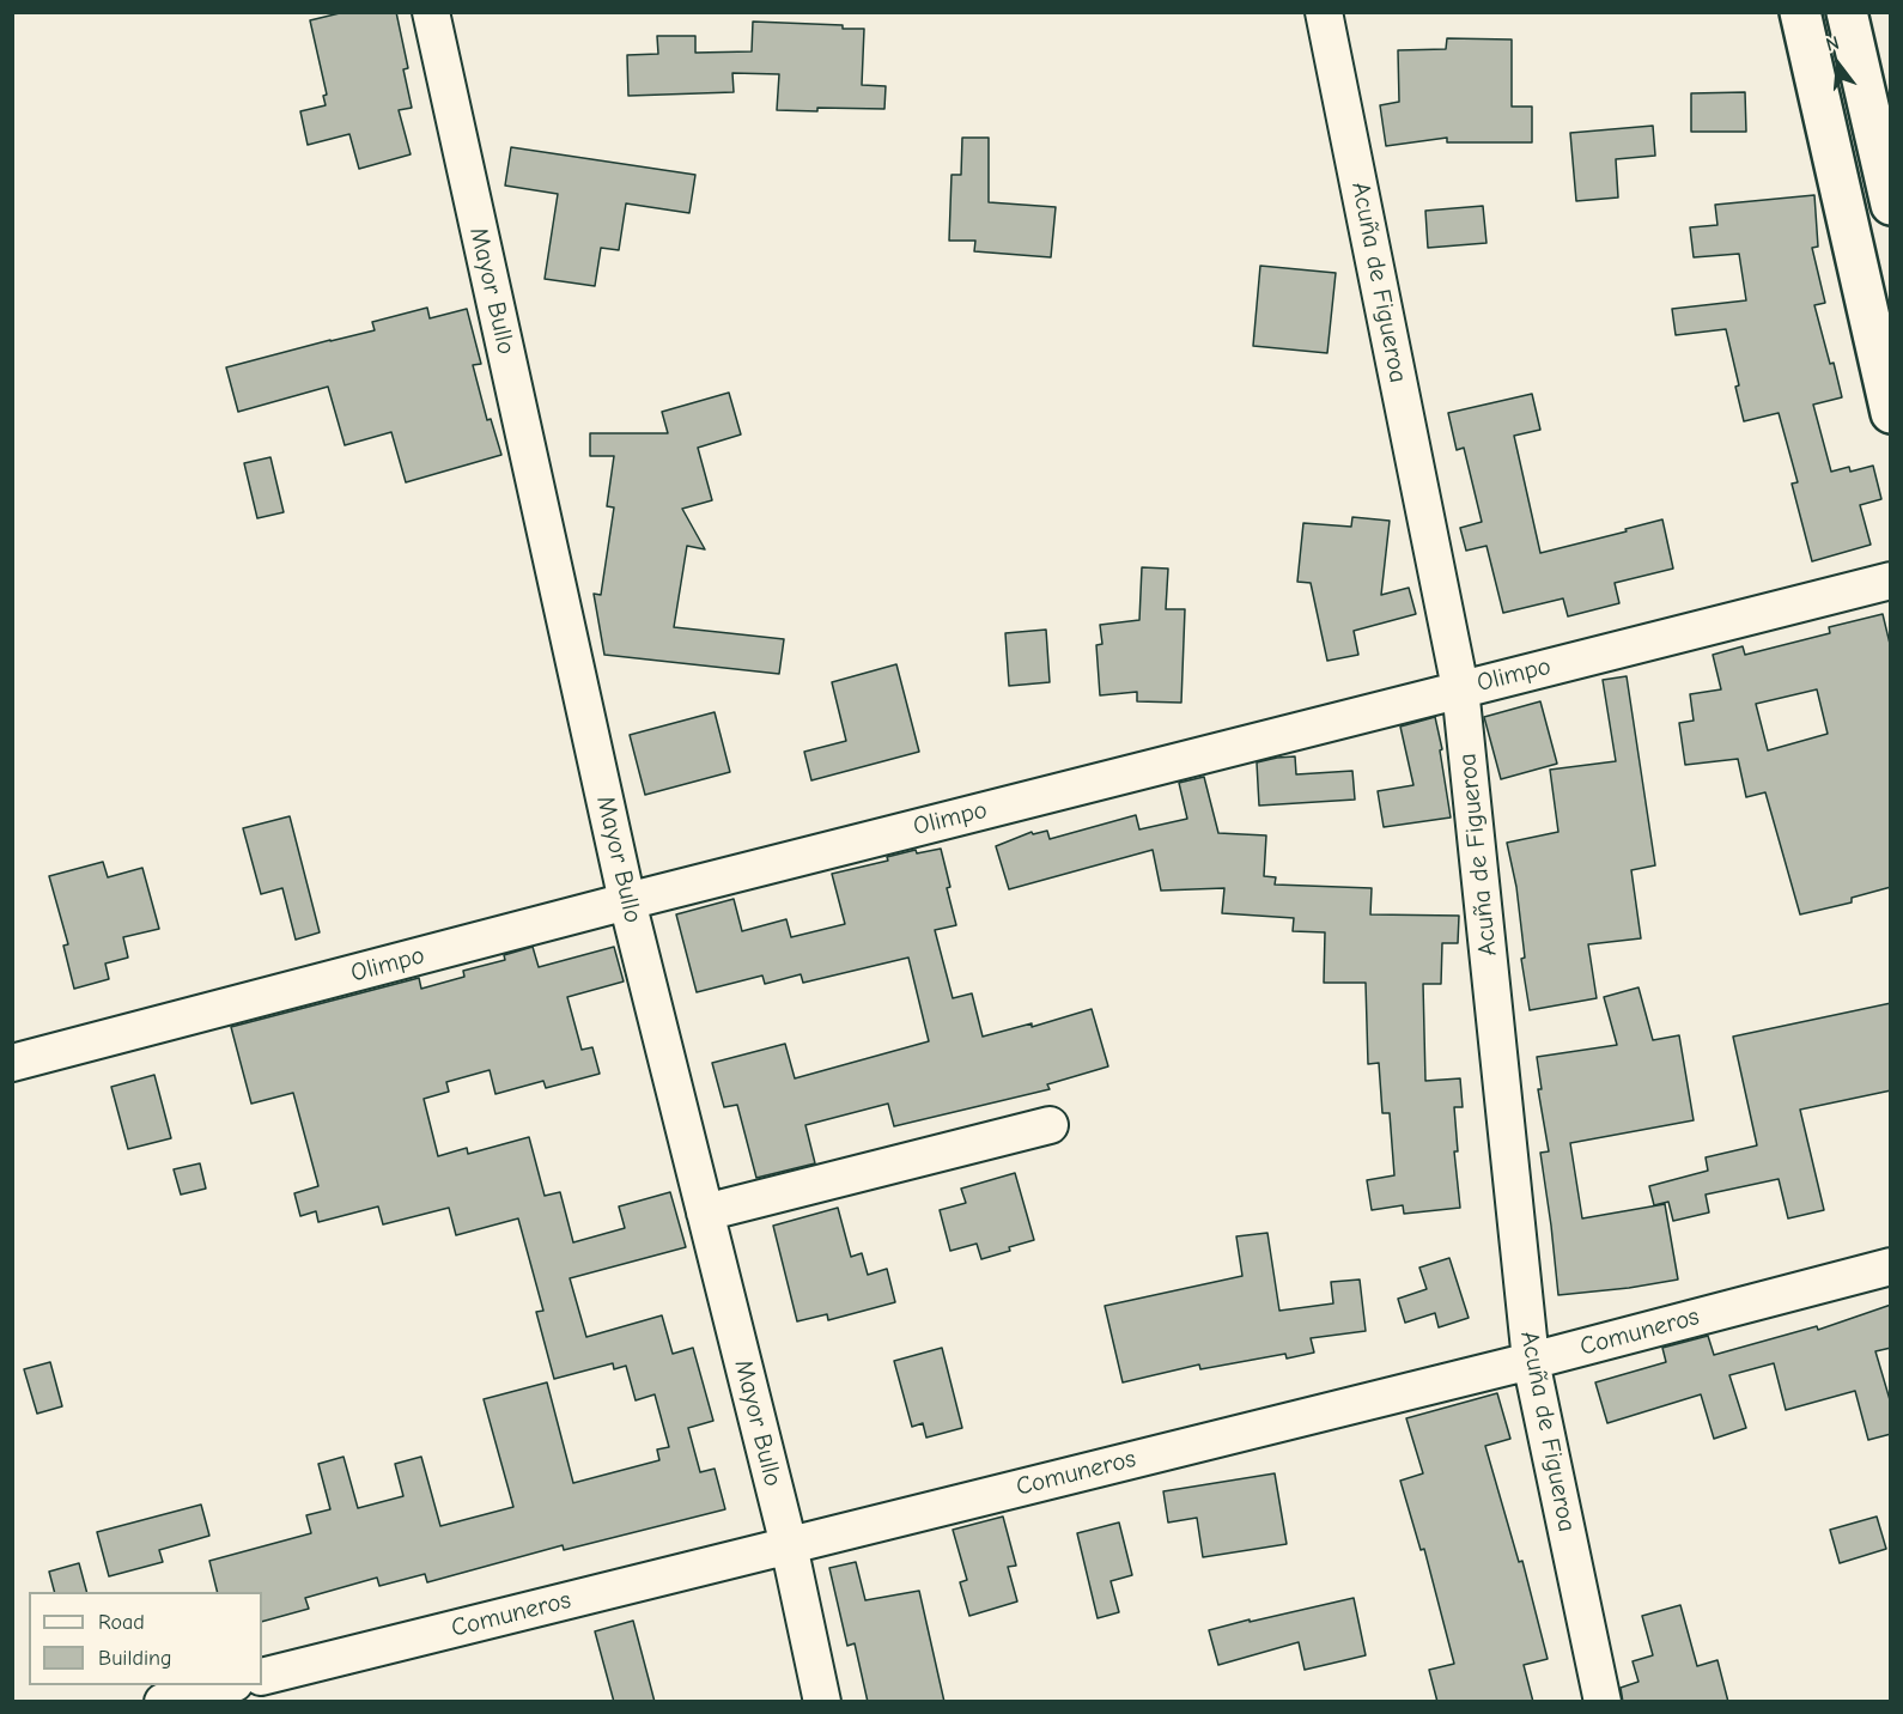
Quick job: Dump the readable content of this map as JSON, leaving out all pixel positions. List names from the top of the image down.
{
  "streets": {
    "street": [
      "Acuña de Figueroa",
      "Mayor Bullo",
      "Olimpo",
      "Comuneros"
    ]
  },
  "crossings": [
    ["Acuña de Figueroa", "Olimpo"],
    ["Acuña de Figueroa", "Comuneros"],
    ["Mayor Bullo", "Olimpo"],
    ["Mayor Bullo", "Comuneros"]
  ],
  "legend": ["Road", "Building"],
  "north": "top"
}
